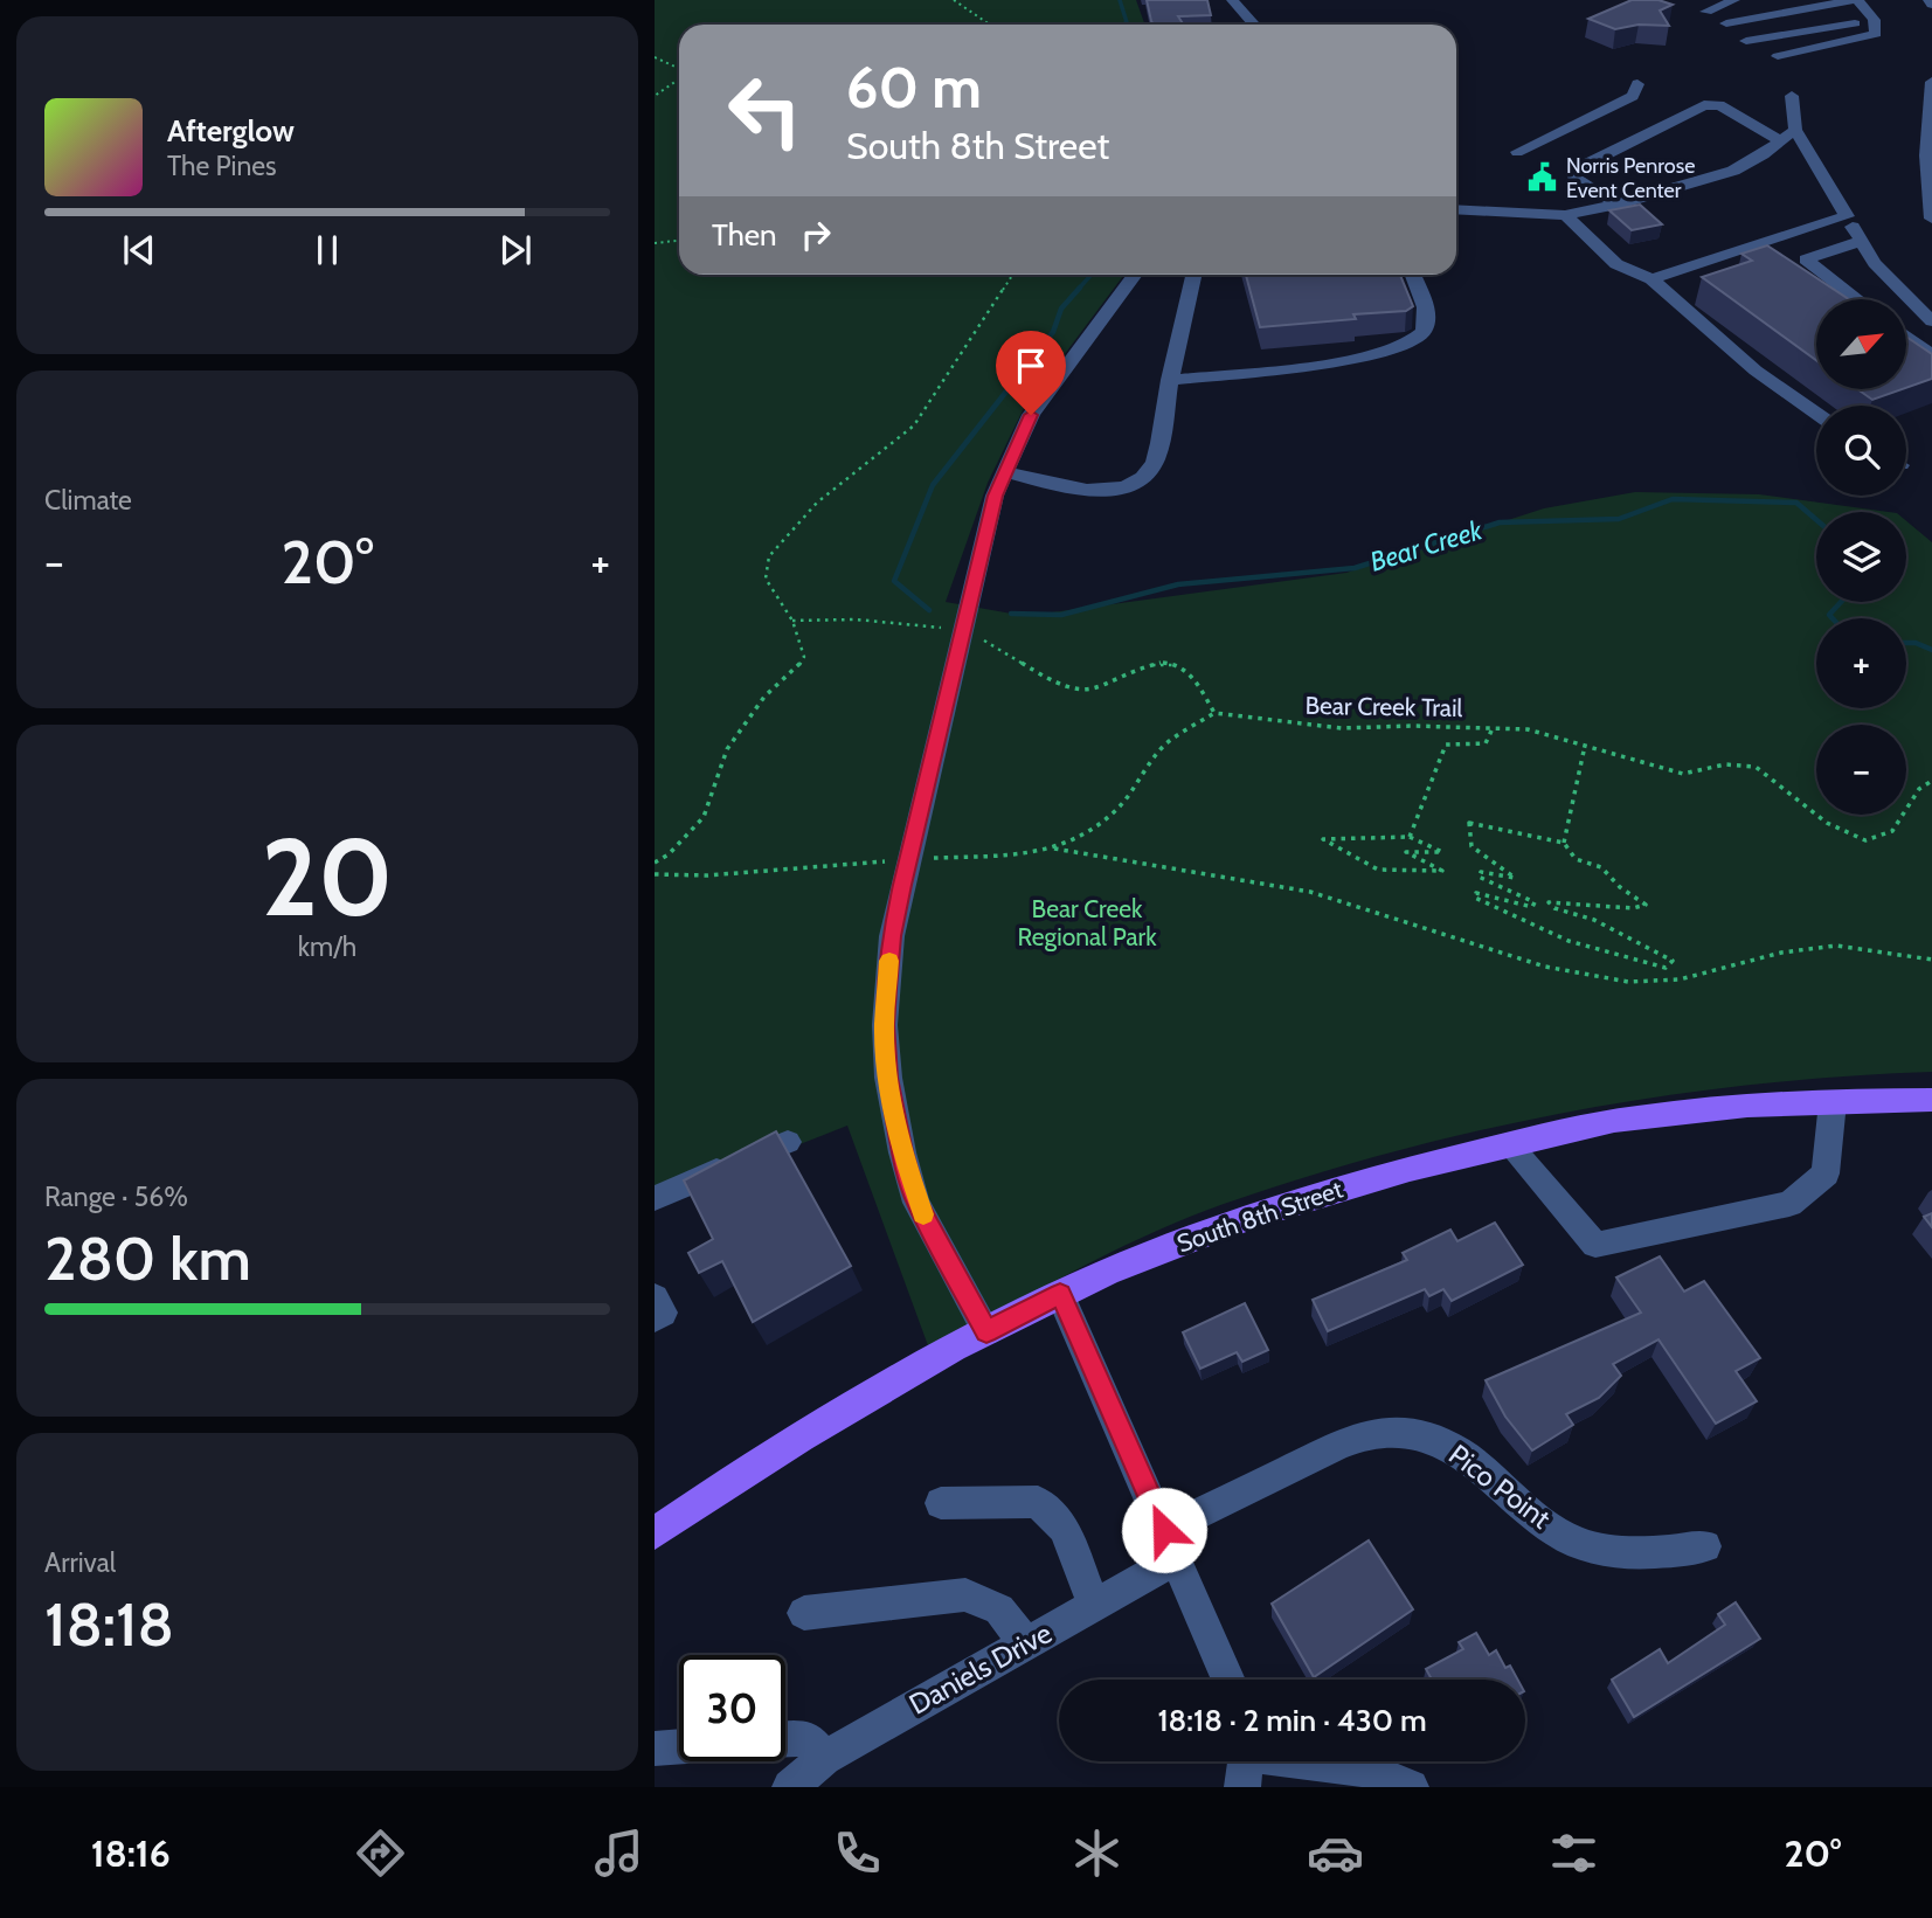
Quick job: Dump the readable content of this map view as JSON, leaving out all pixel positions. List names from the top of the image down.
{
  "streets": {
    "main road": ["South 8th Street"],
    "street": ["Pico Point", "Daniels Drive"],
    "path": ["Bear Creek Trail"]
  },
  "crossings": [
    ["Pico Point", "Daniels Drive"]
  ],
  "water": ["Bear Creek"],
  "parks": ["Bear Creek Regional Park"],
  "places": {
    "public building": ["Norris Penrose Event Center"]
  },
  "north": "top right",
  "page": {
    "turn": ["60 m", "South 8th Street"],
    "song": ["Afterglow", "The Pines"],
    "then": "Then",
    "map_buttons": ["+", "−"],
    "tile": [
      "Climate",
      ["20", "km/h"],
      ["Range · 56%", "280 km"],
      ["Arrival", "18:18"]
    ],
    "heat": ["−", "20°", "+"],
    "limit": "30",
    "trip": "18:18 · 2 min · 430 m",
    "tabs": ["18:16", "20°"]
  }
}
